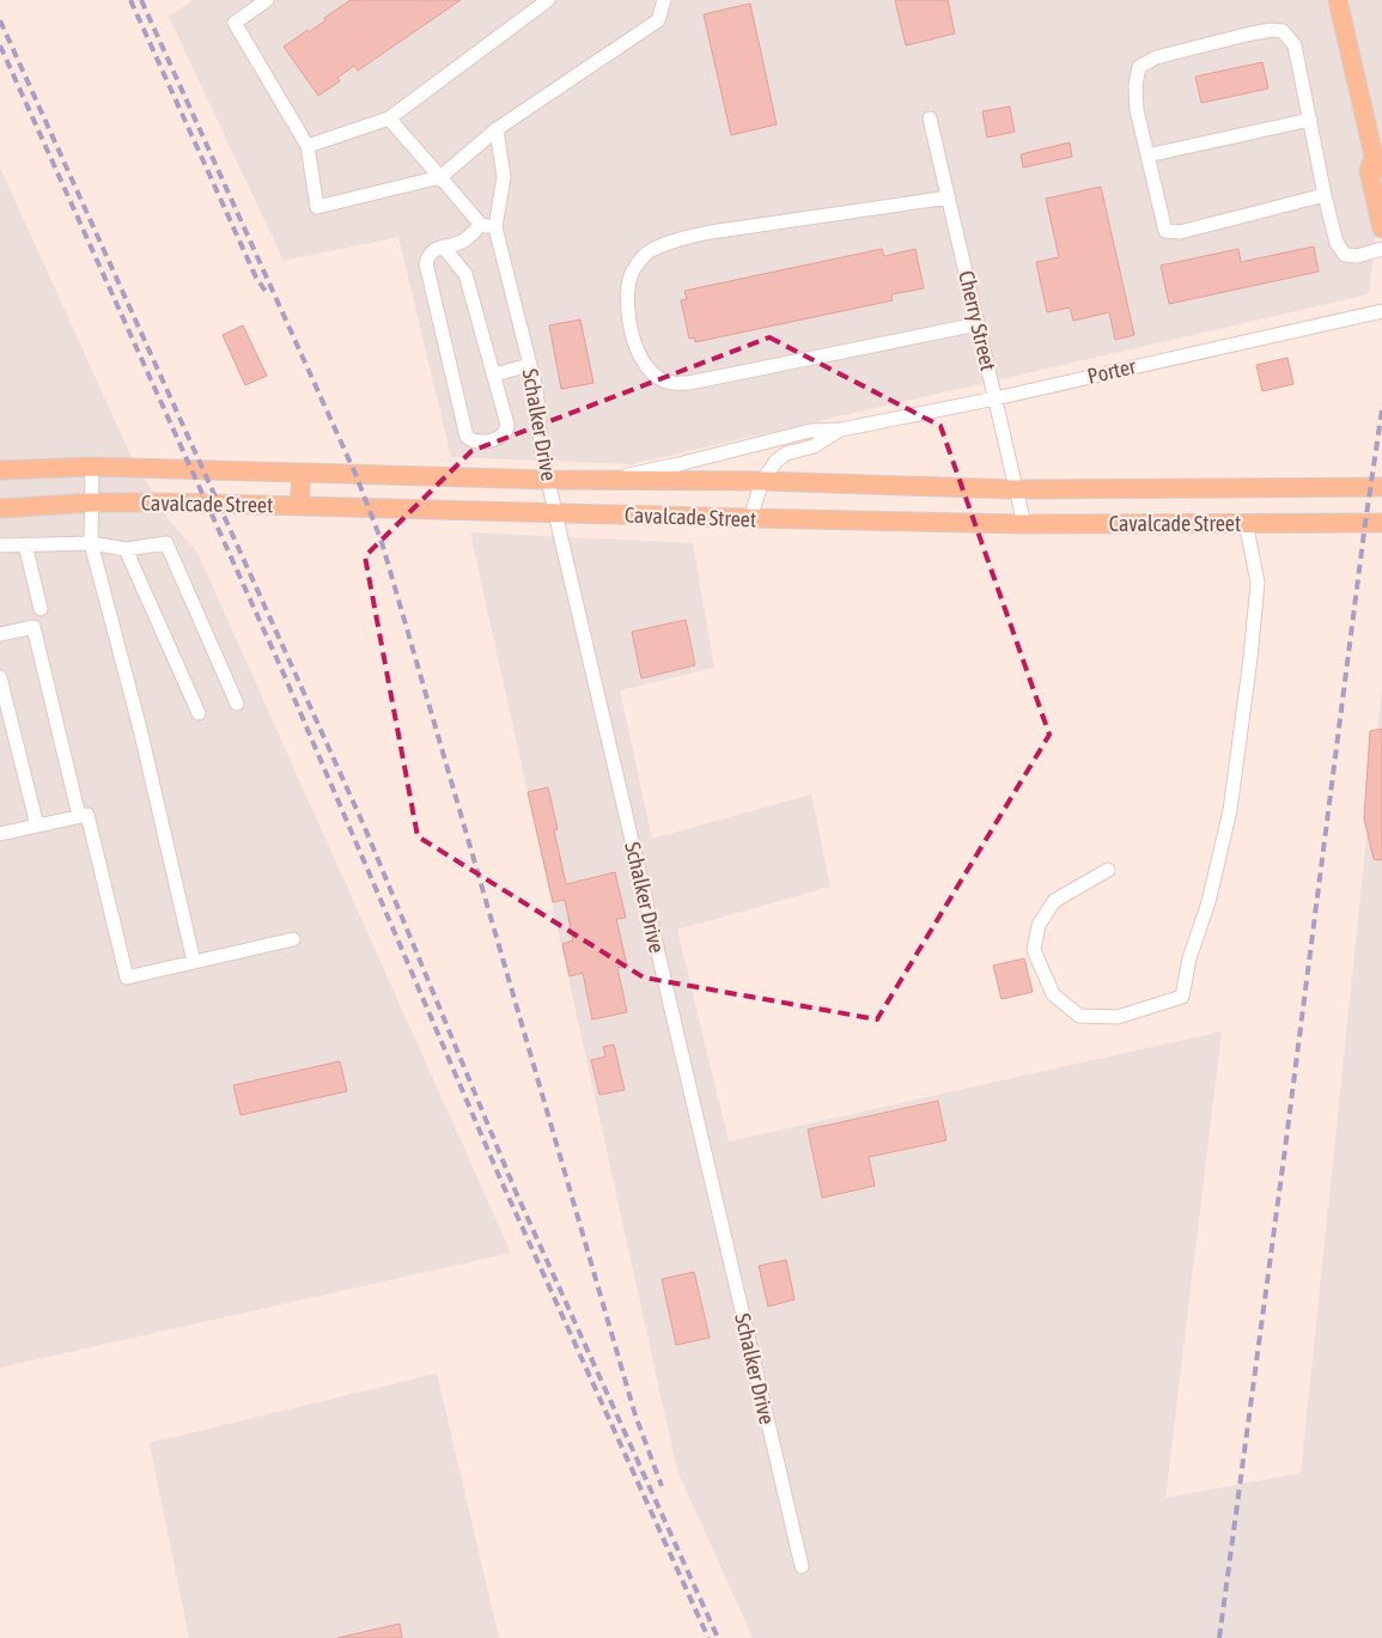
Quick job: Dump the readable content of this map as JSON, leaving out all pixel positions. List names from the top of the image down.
{
  "streets": {
    "main road": ["Cavalcade Street"],
    "street": ["Cherry Street", "Porter", "Schalker Drive"]
  },
  "crossings": [
    ["Cherry Street", "Porter"],
    ["Cherry Street", "Cavalcade Street"],
    ["Porter", "Cavalcade Street"],
    ["Schalker Drive", "Cavalcade Street"]
  ]
}
